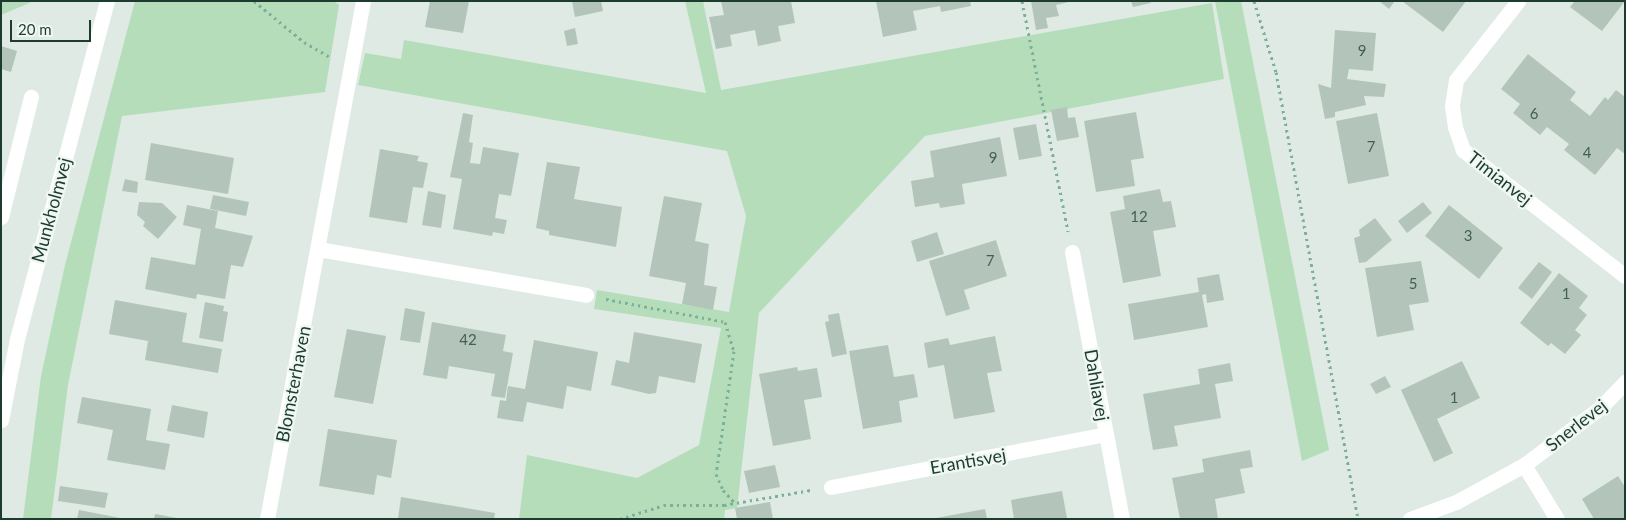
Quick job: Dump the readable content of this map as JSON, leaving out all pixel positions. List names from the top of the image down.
{
  "streets": {
    "street": [
      "Timianvej",
      "Munkholmvej",
      "Blomsterhaven",
      "Dahliavej",
      "Snerlevej",
      "Erantisvej"
    ]
  },
  "crossings": [
    ["Dahliavej", "Erantisvej"]
  ],
  "house_numbers": [
    "9",
    "6",
    "7",
    "4",
    "9",
    "12",
    "3",
    "7",
    "5",
    "1",
    "42",
    "1"
  ],
  "scale_bar": "20 m"
}
